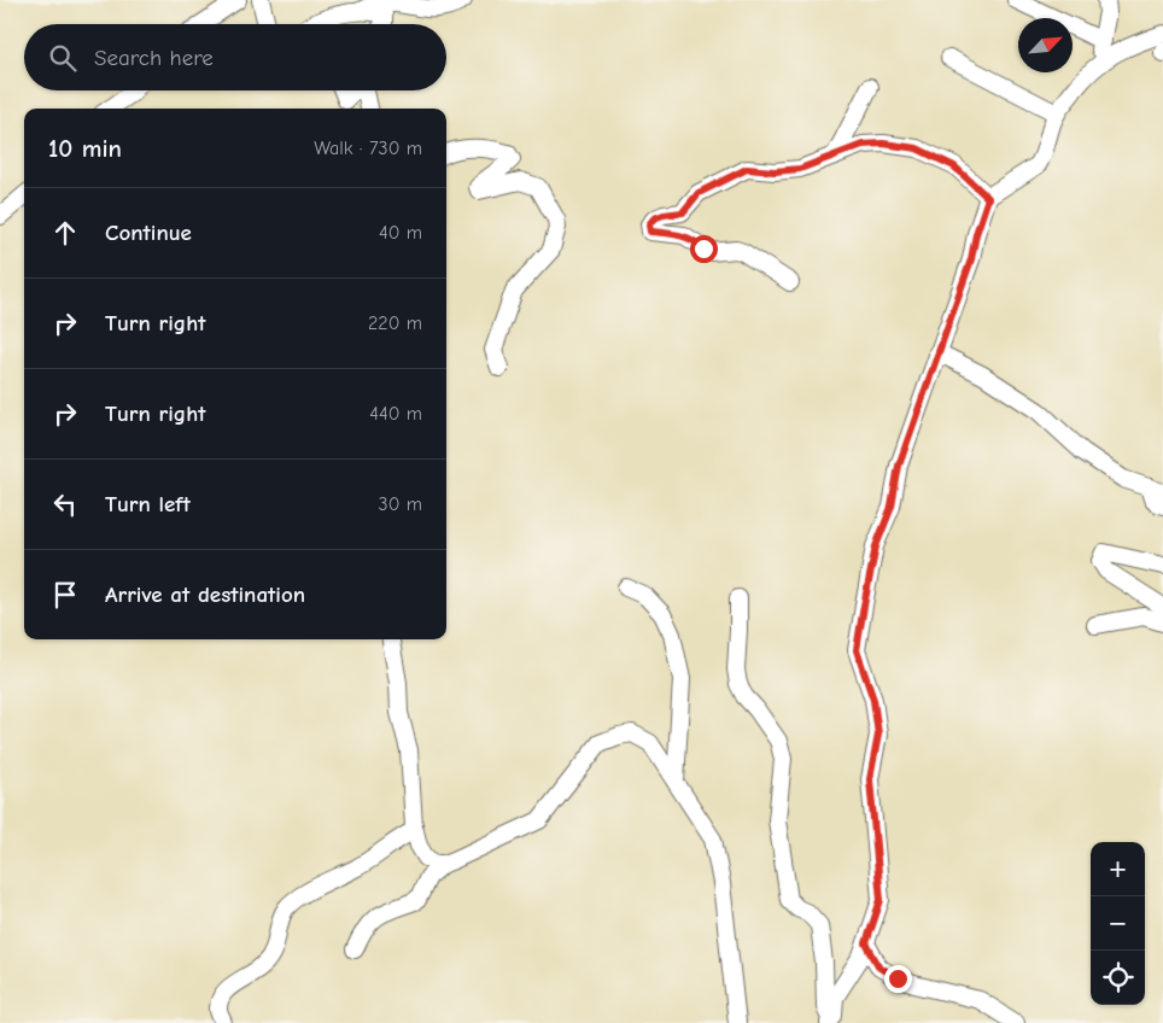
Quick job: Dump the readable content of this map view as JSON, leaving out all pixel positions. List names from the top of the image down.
{
  "north": "top right",
  "page": {
    "search": "Search here",
    "heading": ["10 min", "Walk · 730 m"],
    "list": [
      ["Continue", "40 m"],
      ["Turn right", "220 m"],
      ["Turn right", "440 m"],
      ["Turn left", "30 m"],
      "Arrive at destination"
    ],
    "map_buttons": ["+", "−"]
  }
}
